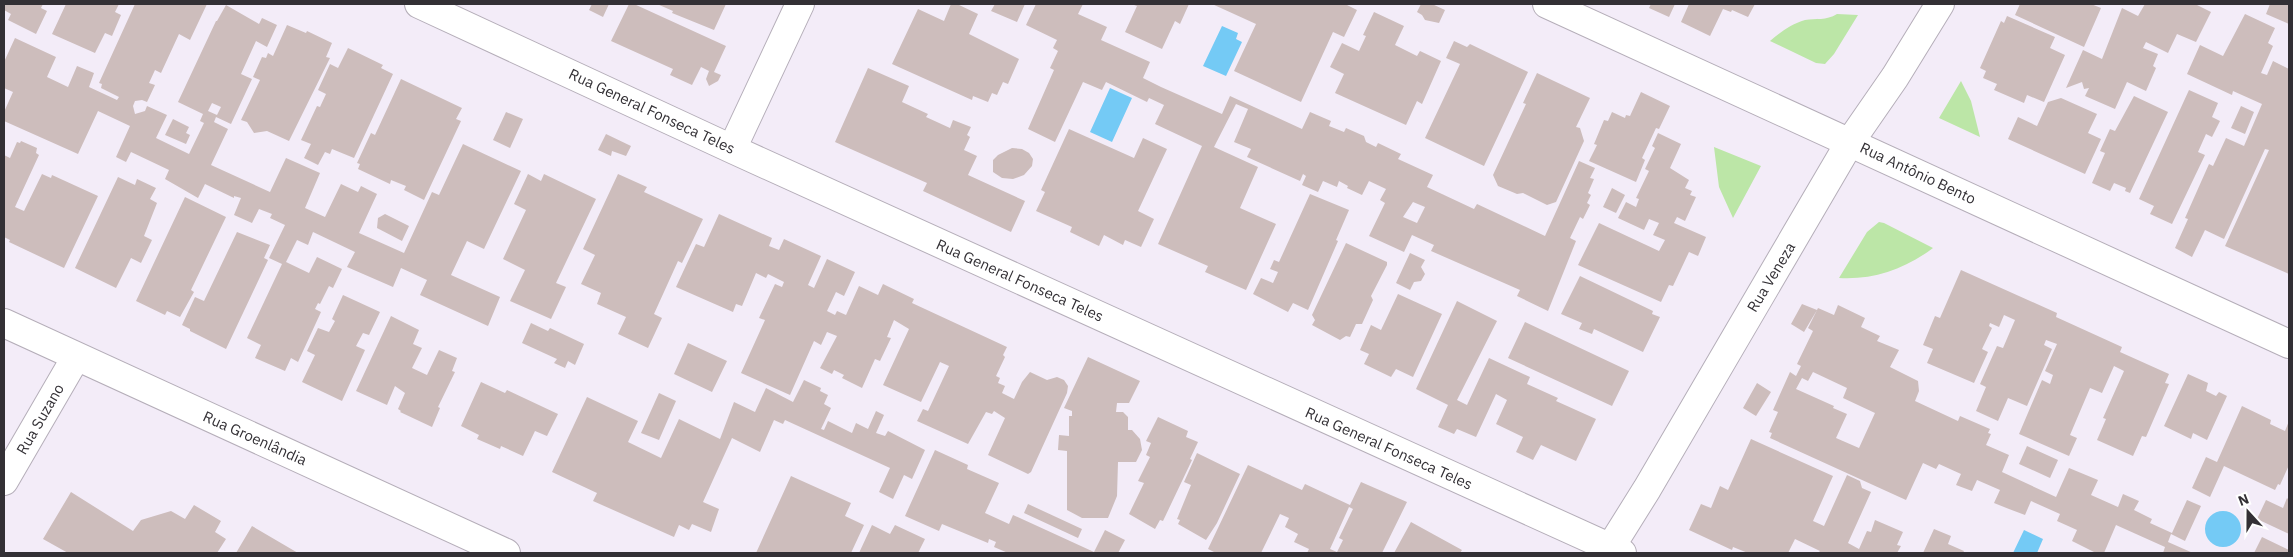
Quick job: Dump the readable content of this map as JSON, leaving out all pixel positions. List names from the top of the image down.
{
  "streets": {
    "street": [
      "Rua General Fonseca Teles",
      "Rua Antônio Bento",
      "Rua Veneza",
      "Rua Suzano",
      "Rua Groenlândia"
    ]
  },
  "crossings": [
    ["Rua General Fonseca Teles", "Rua Veneza"],
    ["Rua Antônio Bento", "Rua Veneza"],
    ["Rua Suzano", "Rua Groenlândia"]
  ],
  "north": "top"
}
